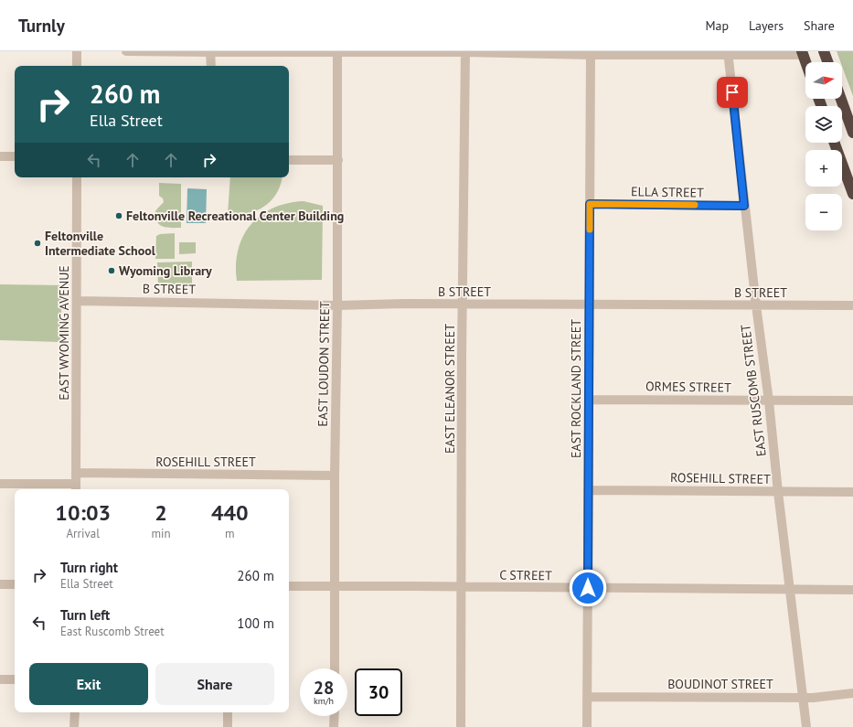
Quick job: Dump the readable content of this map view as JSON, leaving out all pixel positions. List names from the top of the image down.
{
  "streets": {
    "street": [
      "ELLA STREET",
      "B STREET",
      "EAST WYOMING AVENUE",
      "EAST LOUDON STREET",
      "ORMES STREET",
      "EAST ELEANOR STREET",
      "EAST ROCKLAND STREET",
      "EAST RUSCOMB STREET",
      "ROSEHILL STREET",
      "C STREET",
      "BOUDINOT STREET"
    ]
  },
  "crossings": [
    ["ELLA STREET", "EAST ROCKLAND STREET"],
    ["ELLA STREET", "EAST RUSCOMB STREET"],
    ["B STREET", "EAST WYOMING AVENUE"],
    ["B STREET", "EAST LOUDON STREET"],
    ["B STREET", "EAST ELEANOR STREET"],
    ["B STREET", "EAST ROCKLAND STREET"],
    ["B STREET", "EAST RUSCOMB STREET"],
    ["EAST WYOMING AVENUE", "ROSEHILL STREET"],
    ["EAST LOUDON STREET", "ROSEHILL STREET"],
    ["EAST LOUDON STREET", "C STREET"],
    ["ORMES STREET", "EAST ROCKLAND STREET"],
    ["ORMES STREET", "EAST RUSCOMB STREET"],
    ["EAST ELEANOR STREET", "C STREET"],
    ["EAST ROCKLAND STREET", "ROSEHILL STREET"],
    ["EAST ROCKLAND STREET", "C STREET"],
    ["EAST ROCKLAND STREET", "BOUDINOT STREET"],
    ["EAST RUSCOMB STREET", "ROSEHILL STREET"],
    ["EAST RUSCOMB STREET", "C STREET"],
    ["EAST RUSCOMB STREET", "BOUDINOT STREET"]
  ],
  "places": ["Feltonville Recreational Center Building", "Feltonville Intermediate School", "Wyoming Library"],
  "north": "right",
  "page": {
    "header": "Turnly",
    "nav": ["Map", "Layers", "Share"],
    "map_buttons": ["+", "−"],
    "turn": ["260 m", "Ella Street"],
    "eta": [
      "10:03",
      "Arrival",
      "2",
      "min",
      "440",
      "m"
    ],
    "list": [
      {
        "name": "Turn right",
        "note": "Ella Street",
        "value": "260 m"
      },
      {
        "name": "Turn left",
        "note": "East Ruscomb Street",
        "value": "100 m"
      }
    ],
    "buttons": ["Exit", "Share"],
    "speed": "28 km/h",
    "limit": "30"
  }
}
